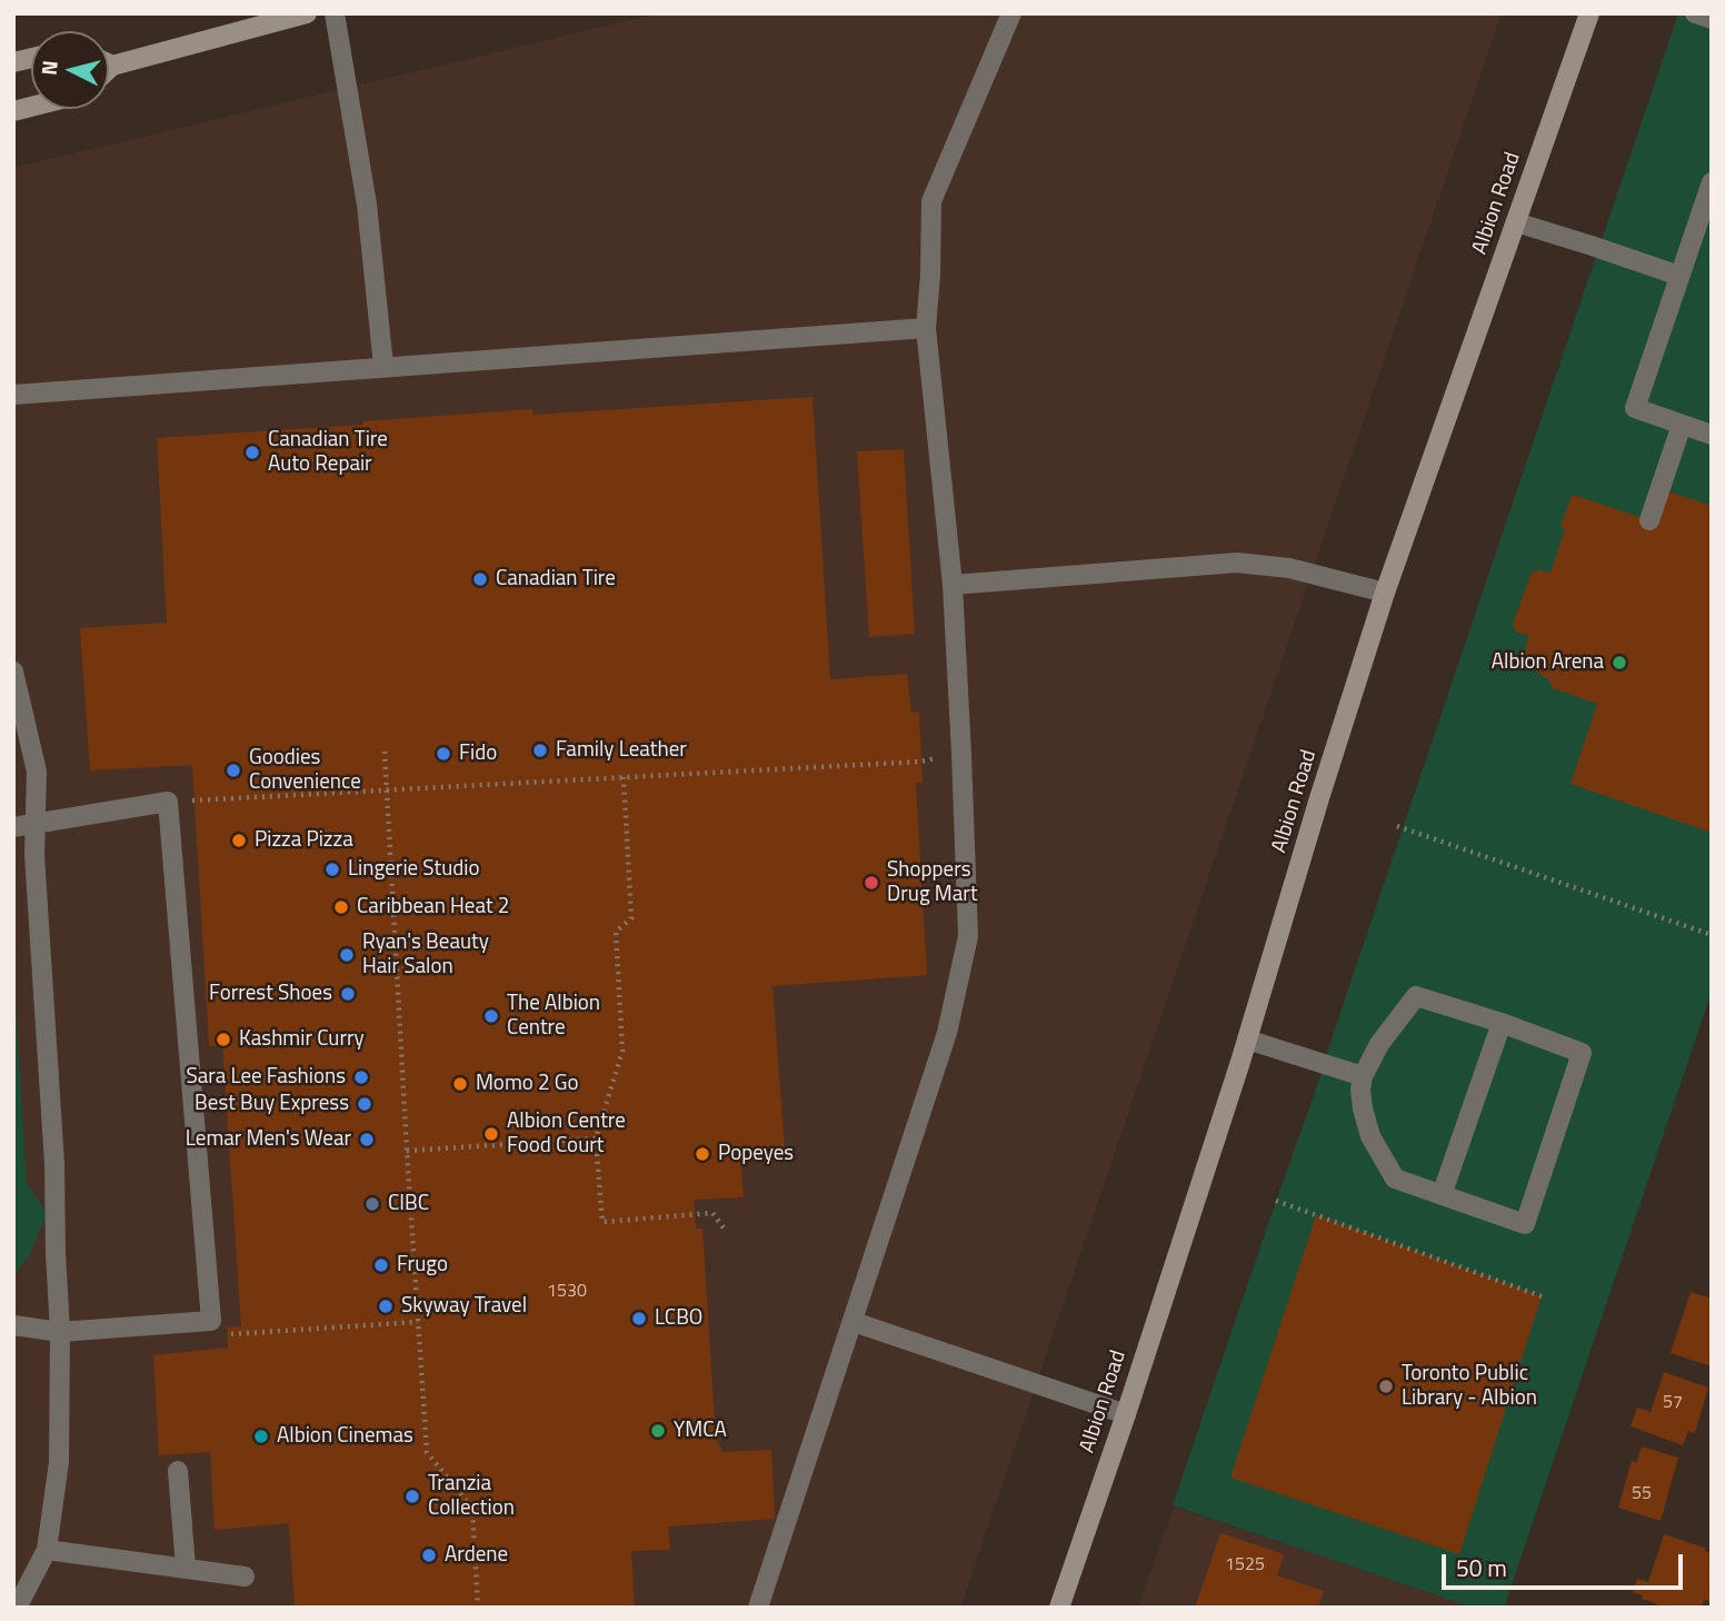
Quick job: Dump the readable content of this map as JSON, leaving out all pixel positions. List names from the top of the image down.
{
  "streets": {
    "main road": ["Albion Road"]
  },
  "places": [
    "Canadian Tire Auto Repair",
    "Canadian Tire",
    "Albion Arena",
    "Family Leather",
    "Fido",
    "Goodies Convenience",
    "Pizza Pizza",
    "Lingerie Studio",
    "Shoppers Drug Mart",
    "Caribbean Heat 2",
    "Ryan's Beauty Hair Salon",
    "Forrest Shoes",
    "The Albion Centre",
    "Kashmir Curry",
    "Sara Lee Fashions",
    "Momo 2 Go",
    "Best Buy Express",
    "Albion Centre Food Court",
    "Lemar Men's Wear",
    "Popeyes",
    "CIBC",
    "Frugo",
    "Skyway Travel",
    "LCBO",
    "Toronto Public Library - Albion",
    "YMCA",
    "Albion Cinemas",
    "Tranzia Collection",
    "Ardene"
  ],
  "house_numbers": [
    "1530",
    "57",
    "55",
    "1525"
  ],
  "scale_bar": "50 m",
  "north": "left"
}
